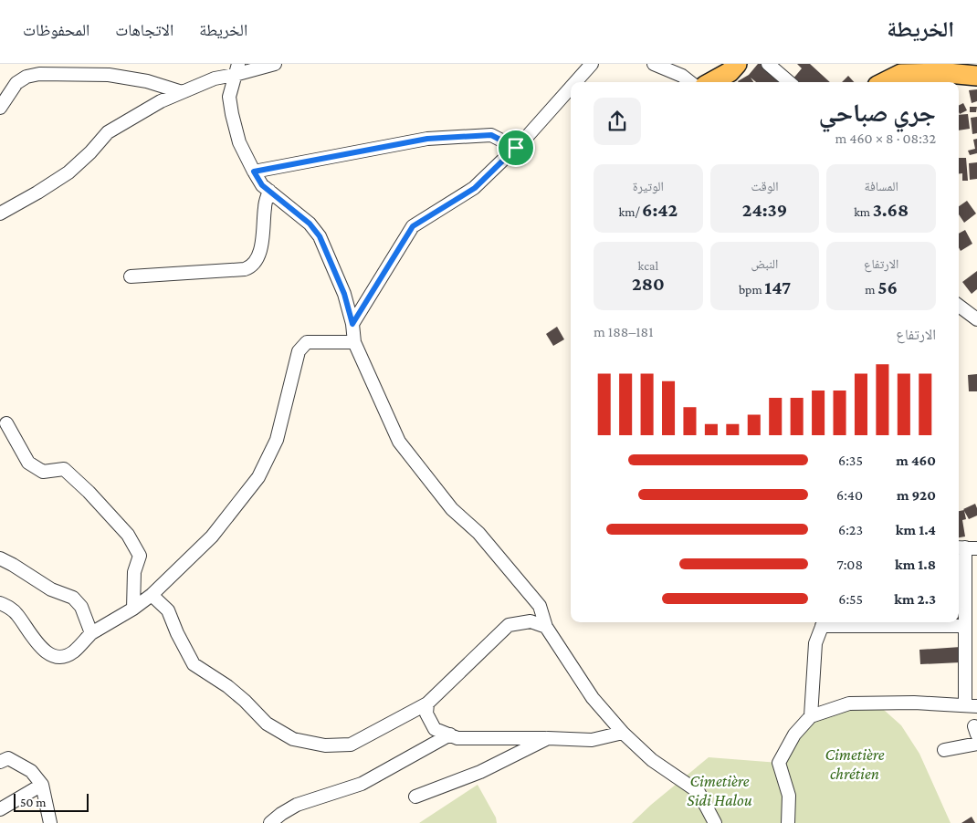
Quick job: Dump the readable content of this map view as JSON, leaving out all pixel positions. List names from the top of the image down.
{
  "parks": ["Cimetière chrétien", "Cimetière Sidi Halou"],
  "scale_bar": "50 m",
  "page": {
    "header": "الخريطة",
    "nav": ["الخريطة", "الاتجاهات", "المحفوظات"],
    "heading": ["جري صباحي", "08:32 · 8 × 460 m"],
    "stats": [
      ["المسافة", "3.68 km"],
      ["الوقت", "24:39"],
      ["الوتيرة", "6:42 /km"],
      ["الارتفاع", "56 m"],
      ["النبض", "147 bpm"],
      ["kcal", "280"]
    ],
    "chart": ["الارتفاع", "181–188 m"],
    "list": [
      {
        "name": "460 m",
        "note": "6:35"
      },
      {
        "name": "920 m",
        "note": "6:40"
      },
      {
        "name": "1.4 km",
        "note": "6:23"
      },
      {
        "name": "1.8 km",
        "note": "7:08"
      },
      {
        "name": "2.3 km",
        "note": "6:55"
      }
    ],
    "scale": "50 m"
  }
}
